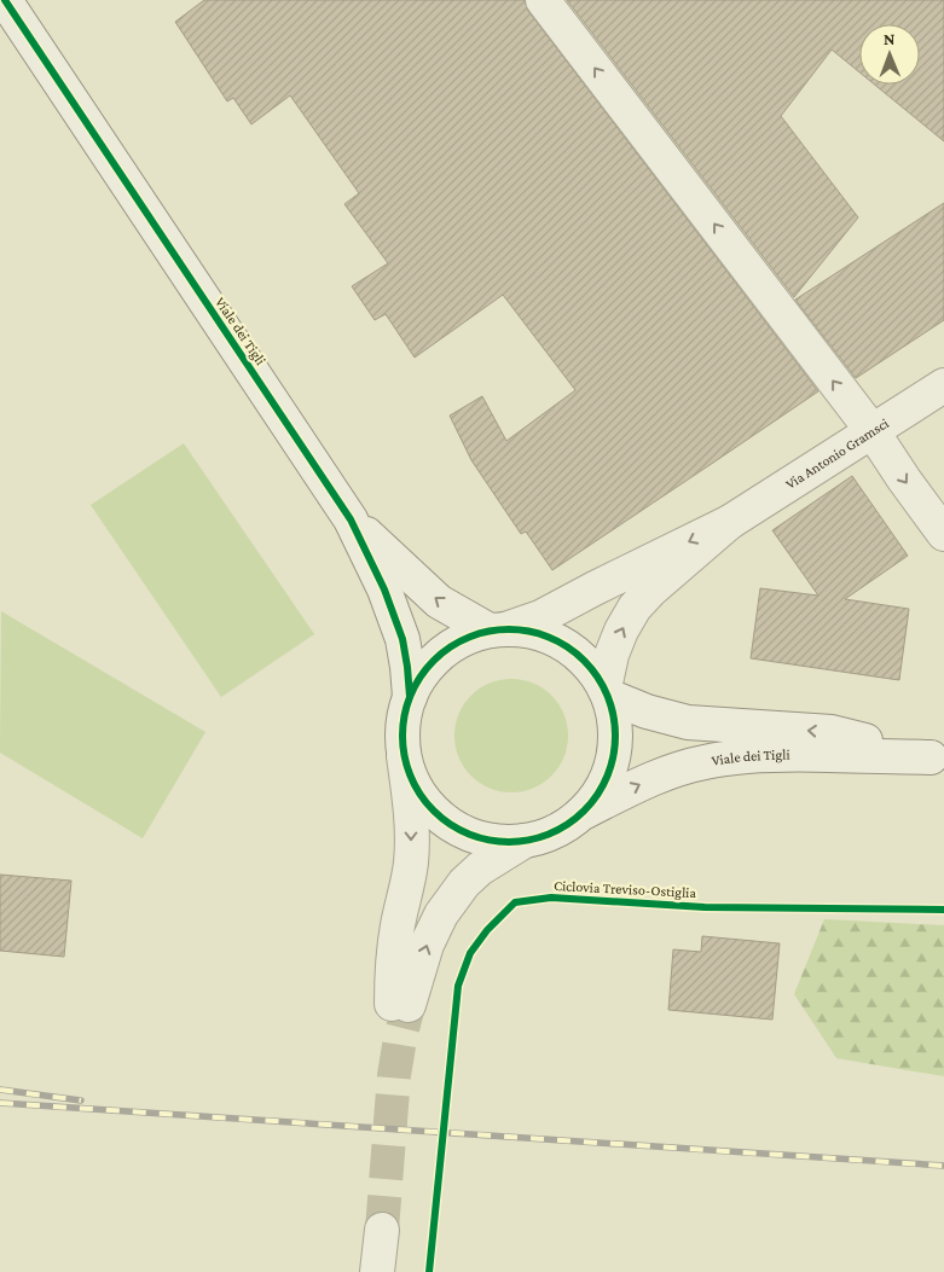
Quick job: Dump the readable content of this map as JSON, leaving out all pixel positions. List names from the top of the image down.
{
  "streets": {
    "street": ["Viale dei Tigli", "Via Antonio Gramsci"],
    "cycle path": ["Ciclovia Treviso-Ostiglia"]
  },
  "crossings": [
    ["Viale dei Tigli", "Via Antonio Gramsci"]
  ],
  "north": "top"
}
